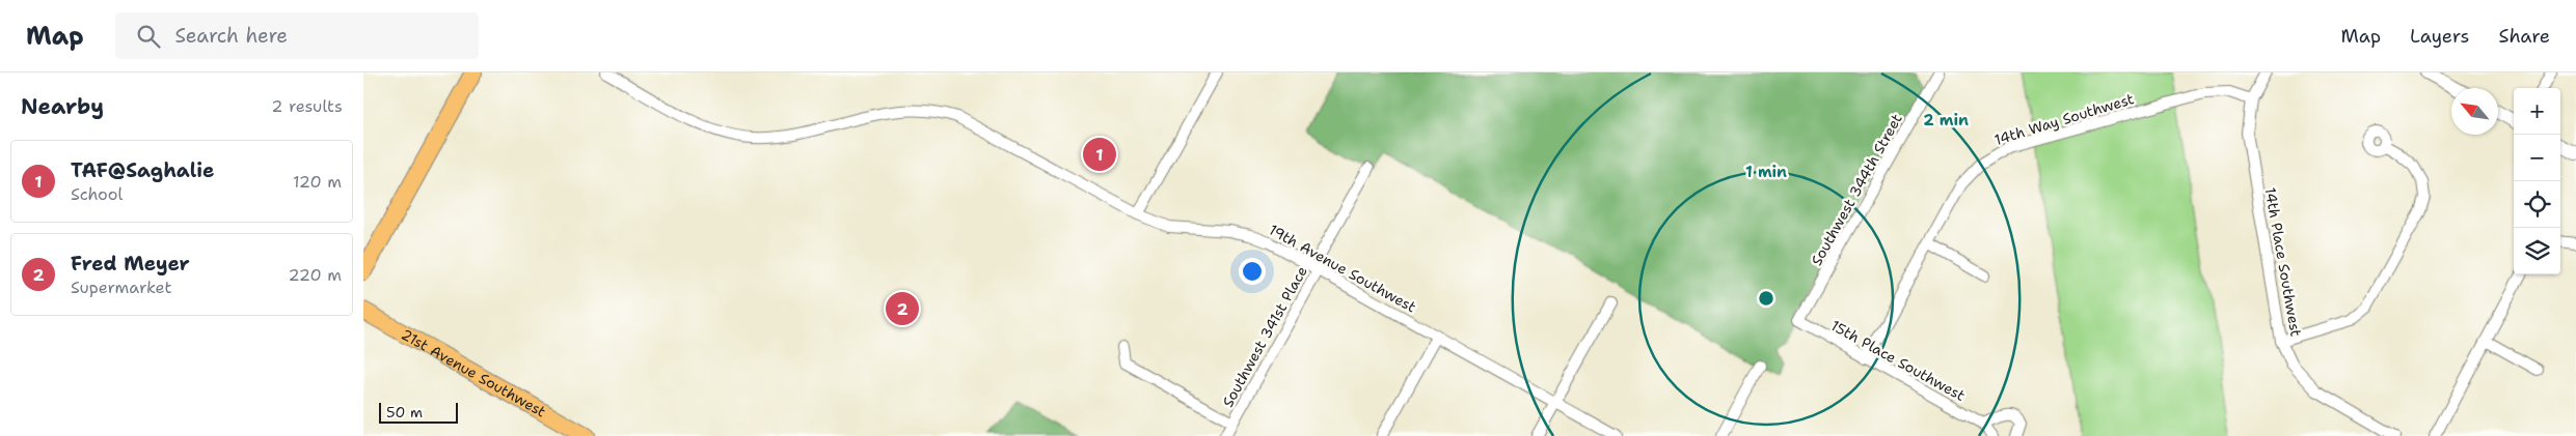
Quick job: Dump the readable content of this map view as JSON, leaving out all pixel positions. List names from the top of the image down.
{
  "streets": {
    "main road": ["21st Avenue Southwest"],
    "street": [
      "14th Way Southwest",
      "Southwest 344th Street",
      "14th Place Southwest",
      "19th Avenue Southwest",
      "Southwest 341st Place",
      "15th Place Southwest"
    ]
  },
  "crossings": [
    ["14th Way Southwest", "14th Place Southwest"],
    ["14th Way Southwest", "15th Place Southwest"],
    ["Southwest 344th Street", "15th Place Southwest"],
    ["19th Avenue Southwest", "Southwest 341st Place"]
  ],
  "scale_bar": "50 m",
  "north": "top left",
  "page": {
    "header": "Map",
    "search": "Search here",
    "nav": ["Map", "Layers", "Share"],
    "heading": ["Nearby", "2 results"],
    "map_buttons": ["+", "−"],
    "pins": ["1", "2"],
    "list": [
      {
        "mark": "1",
        "name": "TAF@Saghalie",
        "note": "School",
        "value": "120 m"
      },
      {
        "mark": "2",
        "name": "Fred Meyer",
        "note": "Supermarket",
        "value": "220 m"
      }
    ],
    "scale": "50 m"
  },
  "rings": ["2 min", "1 min"]
}
